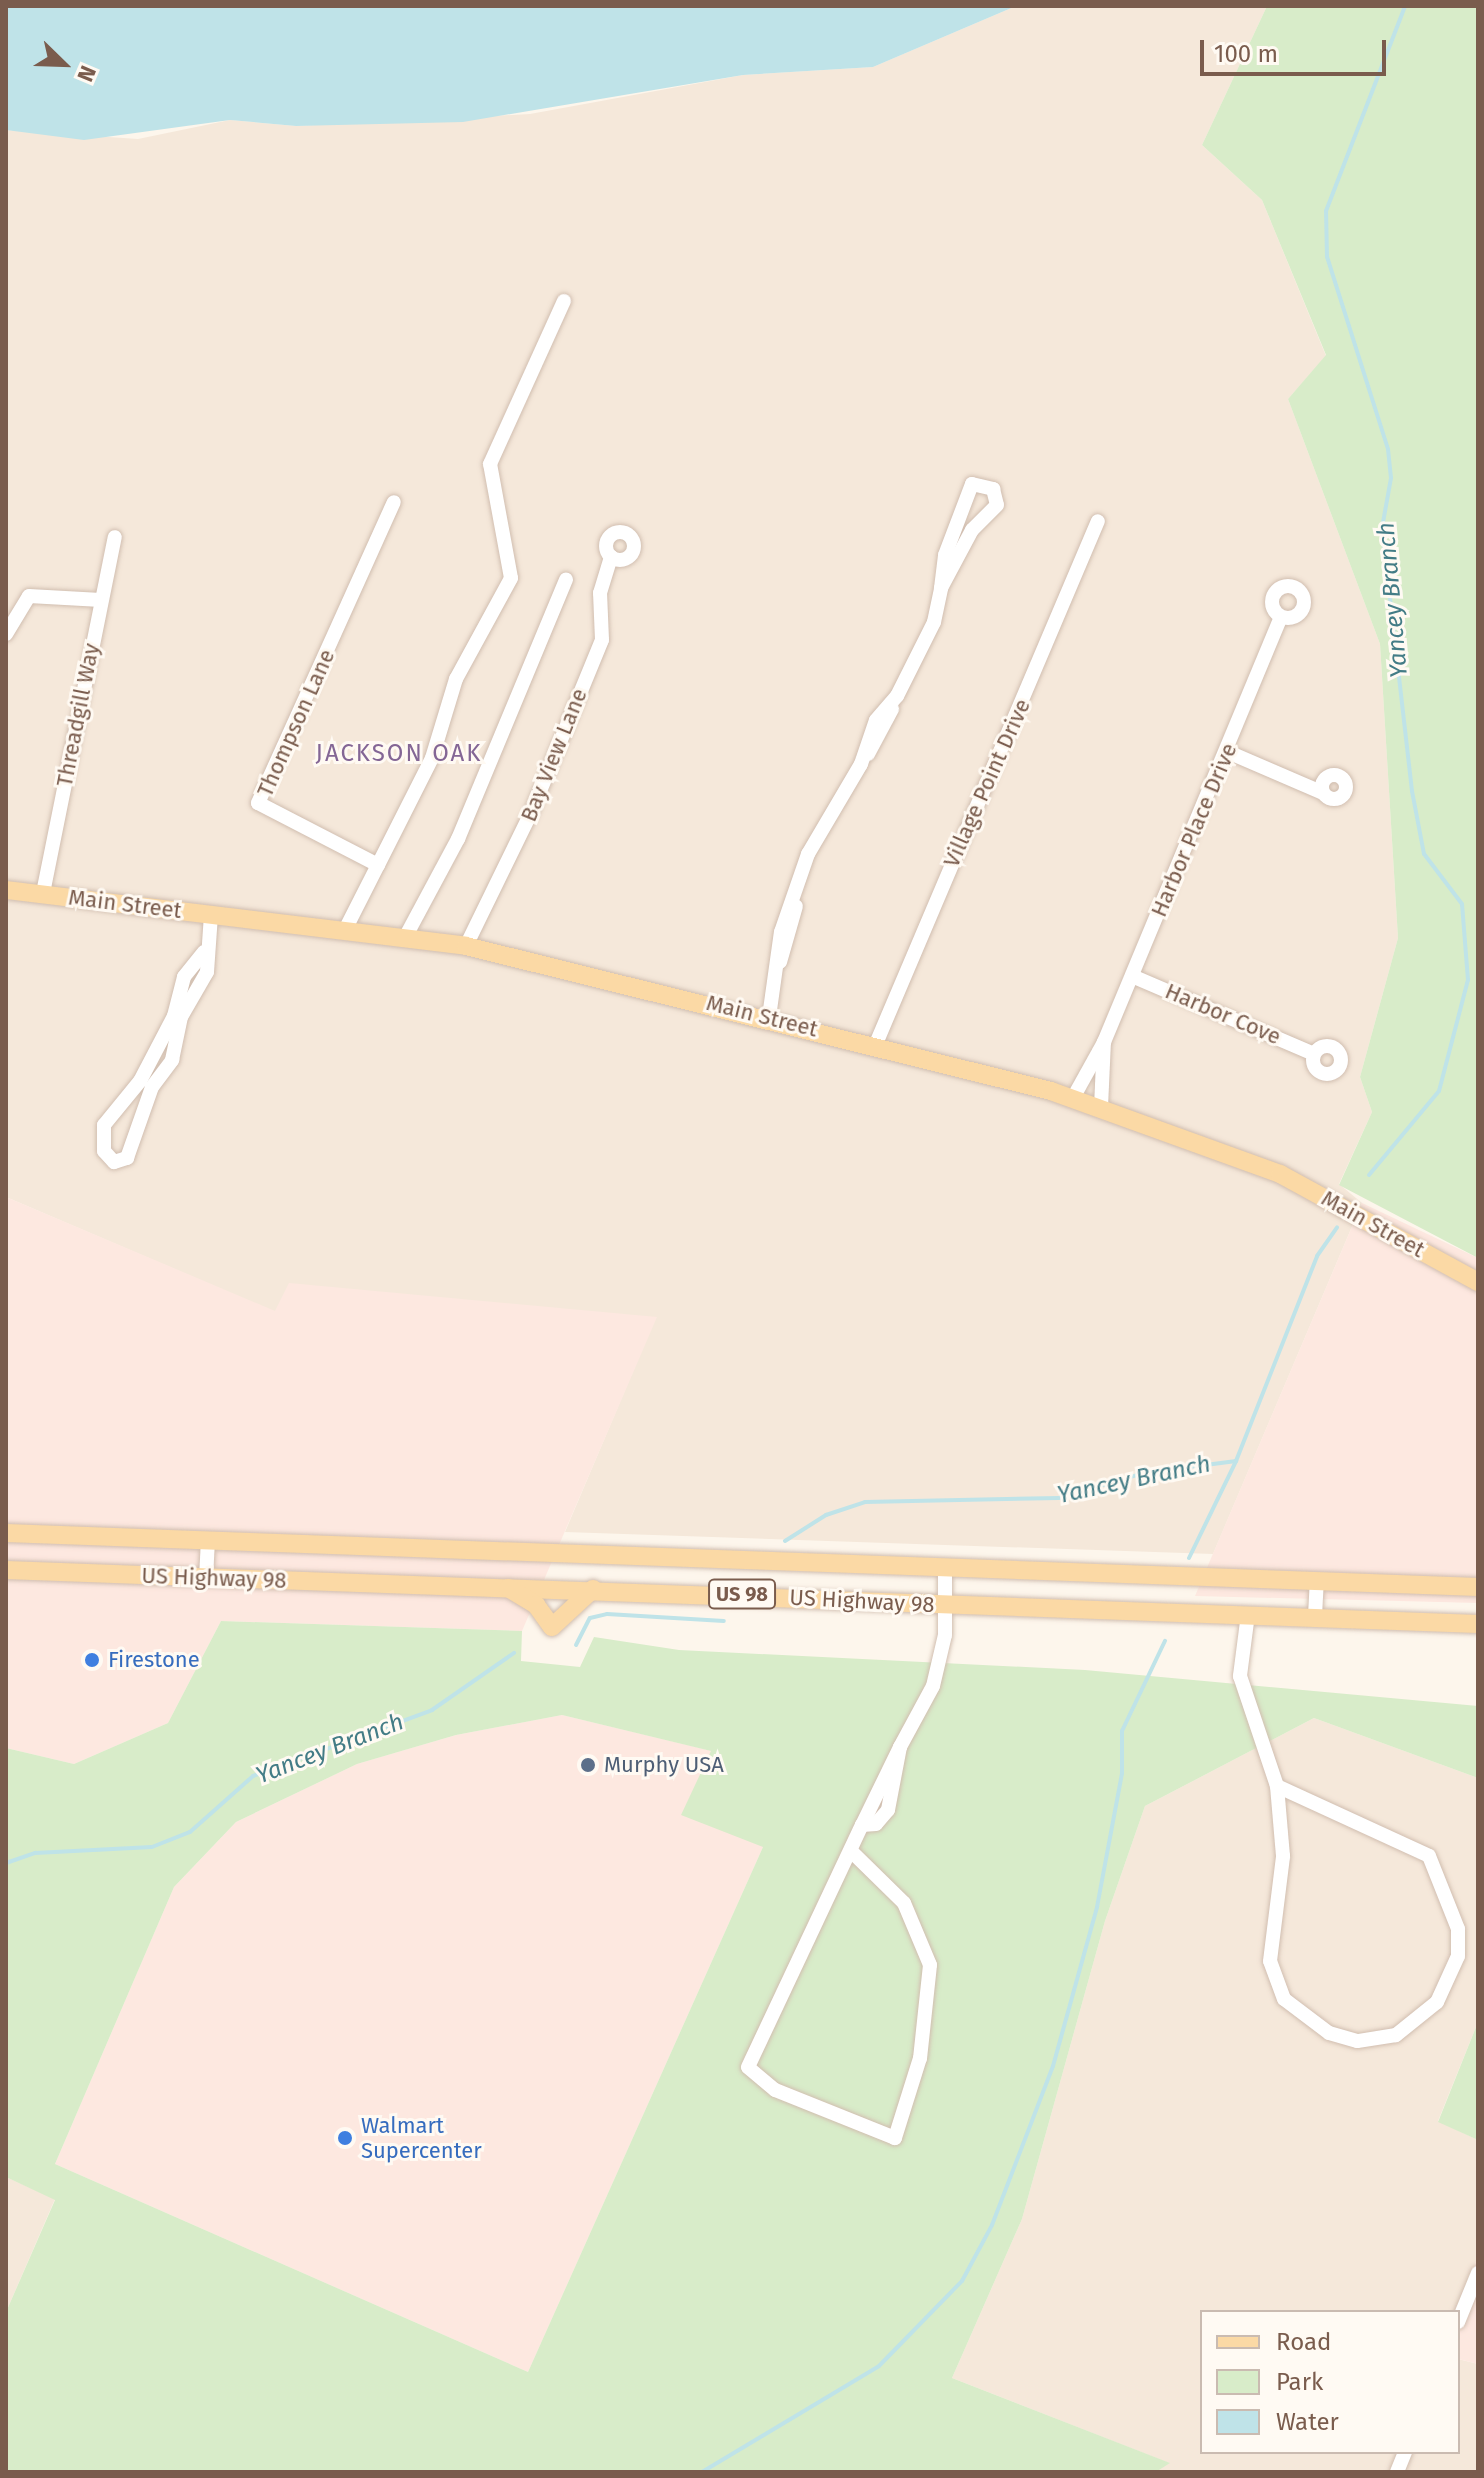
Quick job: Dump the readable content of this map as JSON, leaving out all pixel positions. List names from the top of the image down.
{
  "streets": {
    "main road": ["Main Street", "US Highway 98", "US 98"],
    "street": [
      "Threadgill Way",
      "Thompson Lane",
      "Bay View Lane",
      "Village Point Drive",
      "Harbor Place Drive",
      "Harbor Cove"
    ]
  },
  "crossings": [
    ["Threadgill Way", "Main Street"],
    ["Bay View Lane", "Main Street"],
    ["Village Point Drive", "Main Street"],
    ["Harbor Place Drive", "Main Street"],
    ["Harbor Place Drive", "Harbor Cove"]
  ],
  "districts": ["JACKSON OAK"],
  "water": ["Yancey Branch"],
  "places": ["Firestone", "Murphy USA", "Walmart Supercenter"],
  "legend": ["Road", "Park", "Water"],
  "scale_bar": "100 m",
  "north": "bottom right"
}
